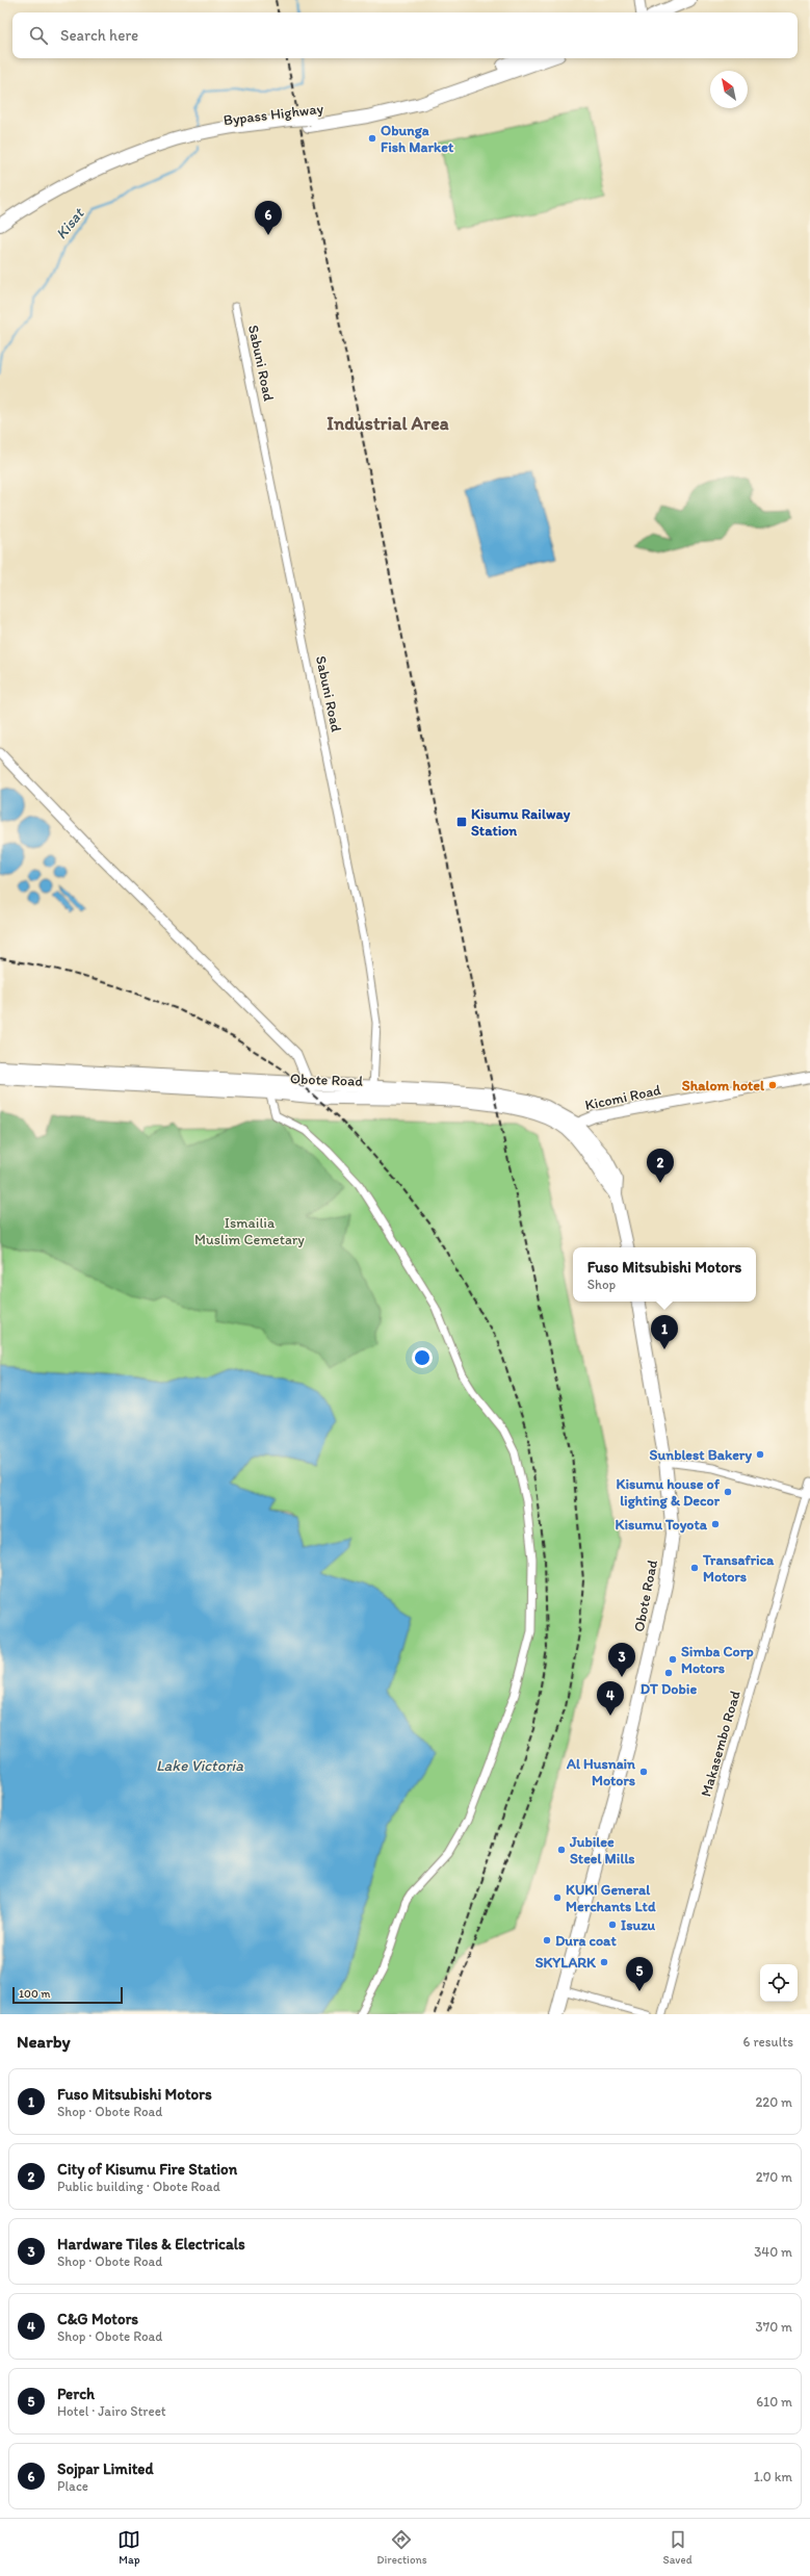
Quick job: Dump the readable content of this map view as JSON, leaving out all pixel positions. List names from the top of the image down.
{
  "streets": {
    "main road": ["Bypass Highway", "Obote Road", "Kicomi Road"],
    "street": ["Sabuni Road", "Makasembo Road"]
  },
  "crossings": [
    ["Sabuni Road", "Obote Road"],
    ["Obote Road", "Kicomi Road"]
  ],
  "districts": ["Industrial Area"],
  "water": ["Kisat", "Lake Victoria"],
  "parks": ["Ismailia Muslim Cemetary"],
  "places": {
    "other": [
      "Obunga Fish Market",
      "Shalom hotel",
      "Sunblest Bakery",
      "Kisumu house of lighting & Decor",
      "Kisumu Toyota",
      "Transafrica Motors",
      "Simba Corp Motors",
      "DT Dobie",
      "Al Husnain Motors",
      "Jubilee Steel Mills",
      "KUKI General Merchants Ltd",
      "Isuzu",
      "Dura coat",
      "SKYLARK"
    ],
    "transit": ["Kisumu Railway Station"]
  },
  "scale_bar": "100 m",
  "north": "top left",
  "page": {
    "search": "Search here",
    "pins": [
      "6",
      "2",
      "1",
      "3",
      "4",
      "5"
    ],
    "popup": ["Fuso Mitsubishi Motors", "Shop"],
    "scale": "100 m",
    "heading": ["Nearby", "6 results"],
    "list": [
      {
        "mark": "1",
        "name": "Fuso Mitsubishi Motors",
        "note": "Shop · Obote Road",
        "value": "220 m"
      },
      {
        "mark": "2",
        "name": "City of Kisumu Fire Station",
        "note": "Public building · Obote Road",
        "value": "270 m"
      },
      {
        "mark": "3",
        "name": "Hardware Tiles & Electricals",
        "note": "Shop · Obote Road",
        "value": "340 m"
      },
      {
        "mark": "4",
        "name": "C&G Motors",
        "note": "Shop · Obote Road",
        "value": "370 m"
      },
      {
        "mark": "5",
        "name": "Perch",
        "note": "Hotel · Jairo Street",
        "value": "610 m"
      },
      {
        "mark": "6",
        "name": "Sojpar Limited",
        "note": "Place",
        "value": "1.0 km"
      }
    ],
    "nav": ["Map", "Directions", "Saved"]
  }
}
